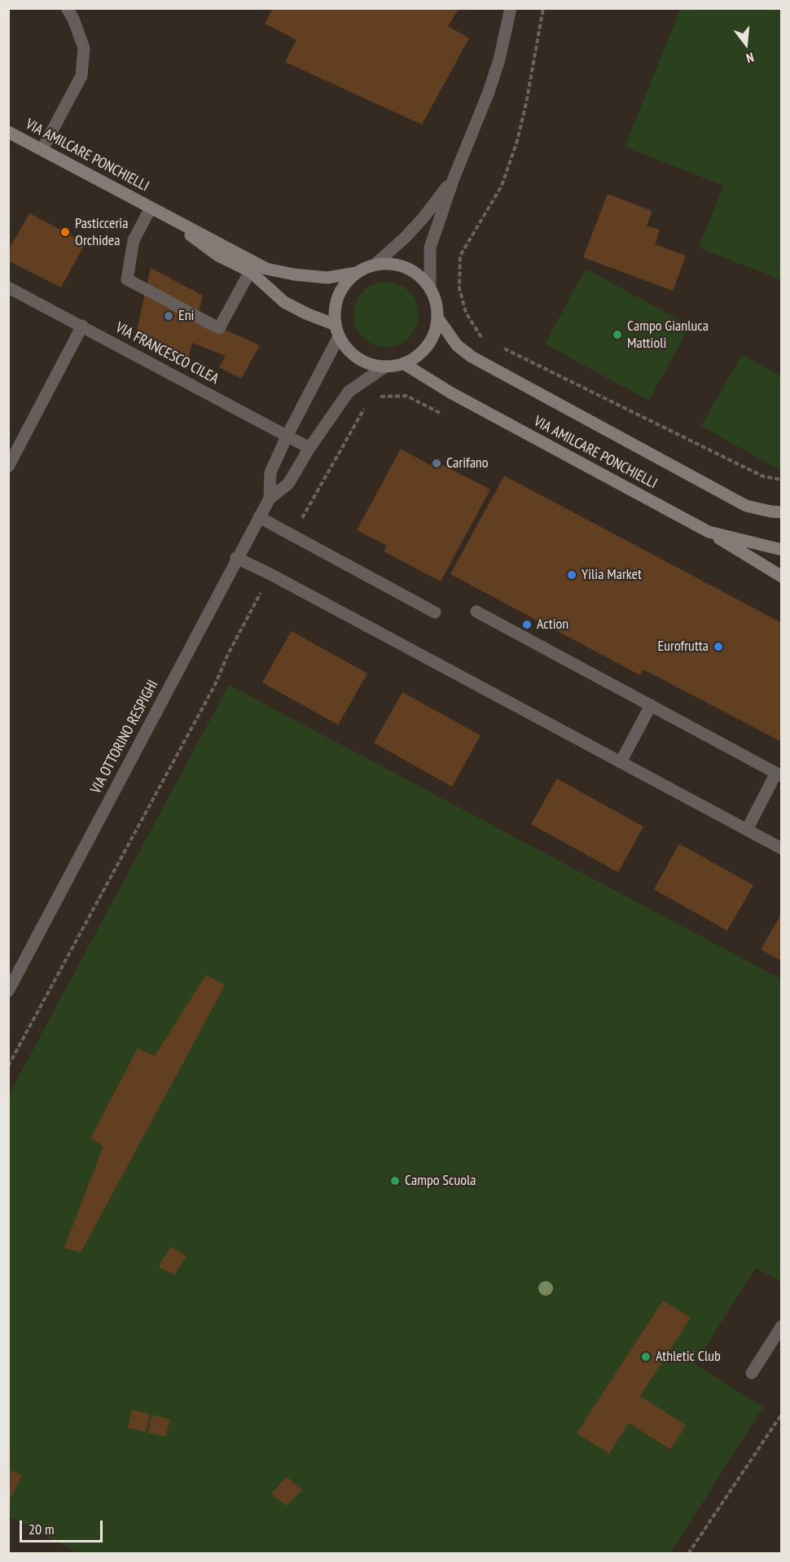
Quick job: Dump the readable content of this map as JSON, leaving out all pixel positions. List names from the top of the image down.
{
  "streets": {
    "main road": ["VIA AMILCARE PONCHIELLI"],
    "street": ["VIA FRANCESCO CILEA", "VIA OTTORINO RESPIGHI"]
  },
  "crossings": [
    ["VIA AMILCARE PONCHIELLI", "VIA OTTORINO RESPIGHI"],
    ["VIA FRANCESCO CILEA", "VIA OTTORINO RESPIGHI"]
  ],
  "places": [
    "Pasticceria Orchidea",
    "Eni",
    "Campo Gianluca Mattioli",
    "Carifano",
    "Yilia Market",
    "Action",
    "Eurofrutta",
    "Campo Scuola",
    "Athletic Club"
  ],
  "scale_bar": "20 m",
  "north": "bottom"
}
